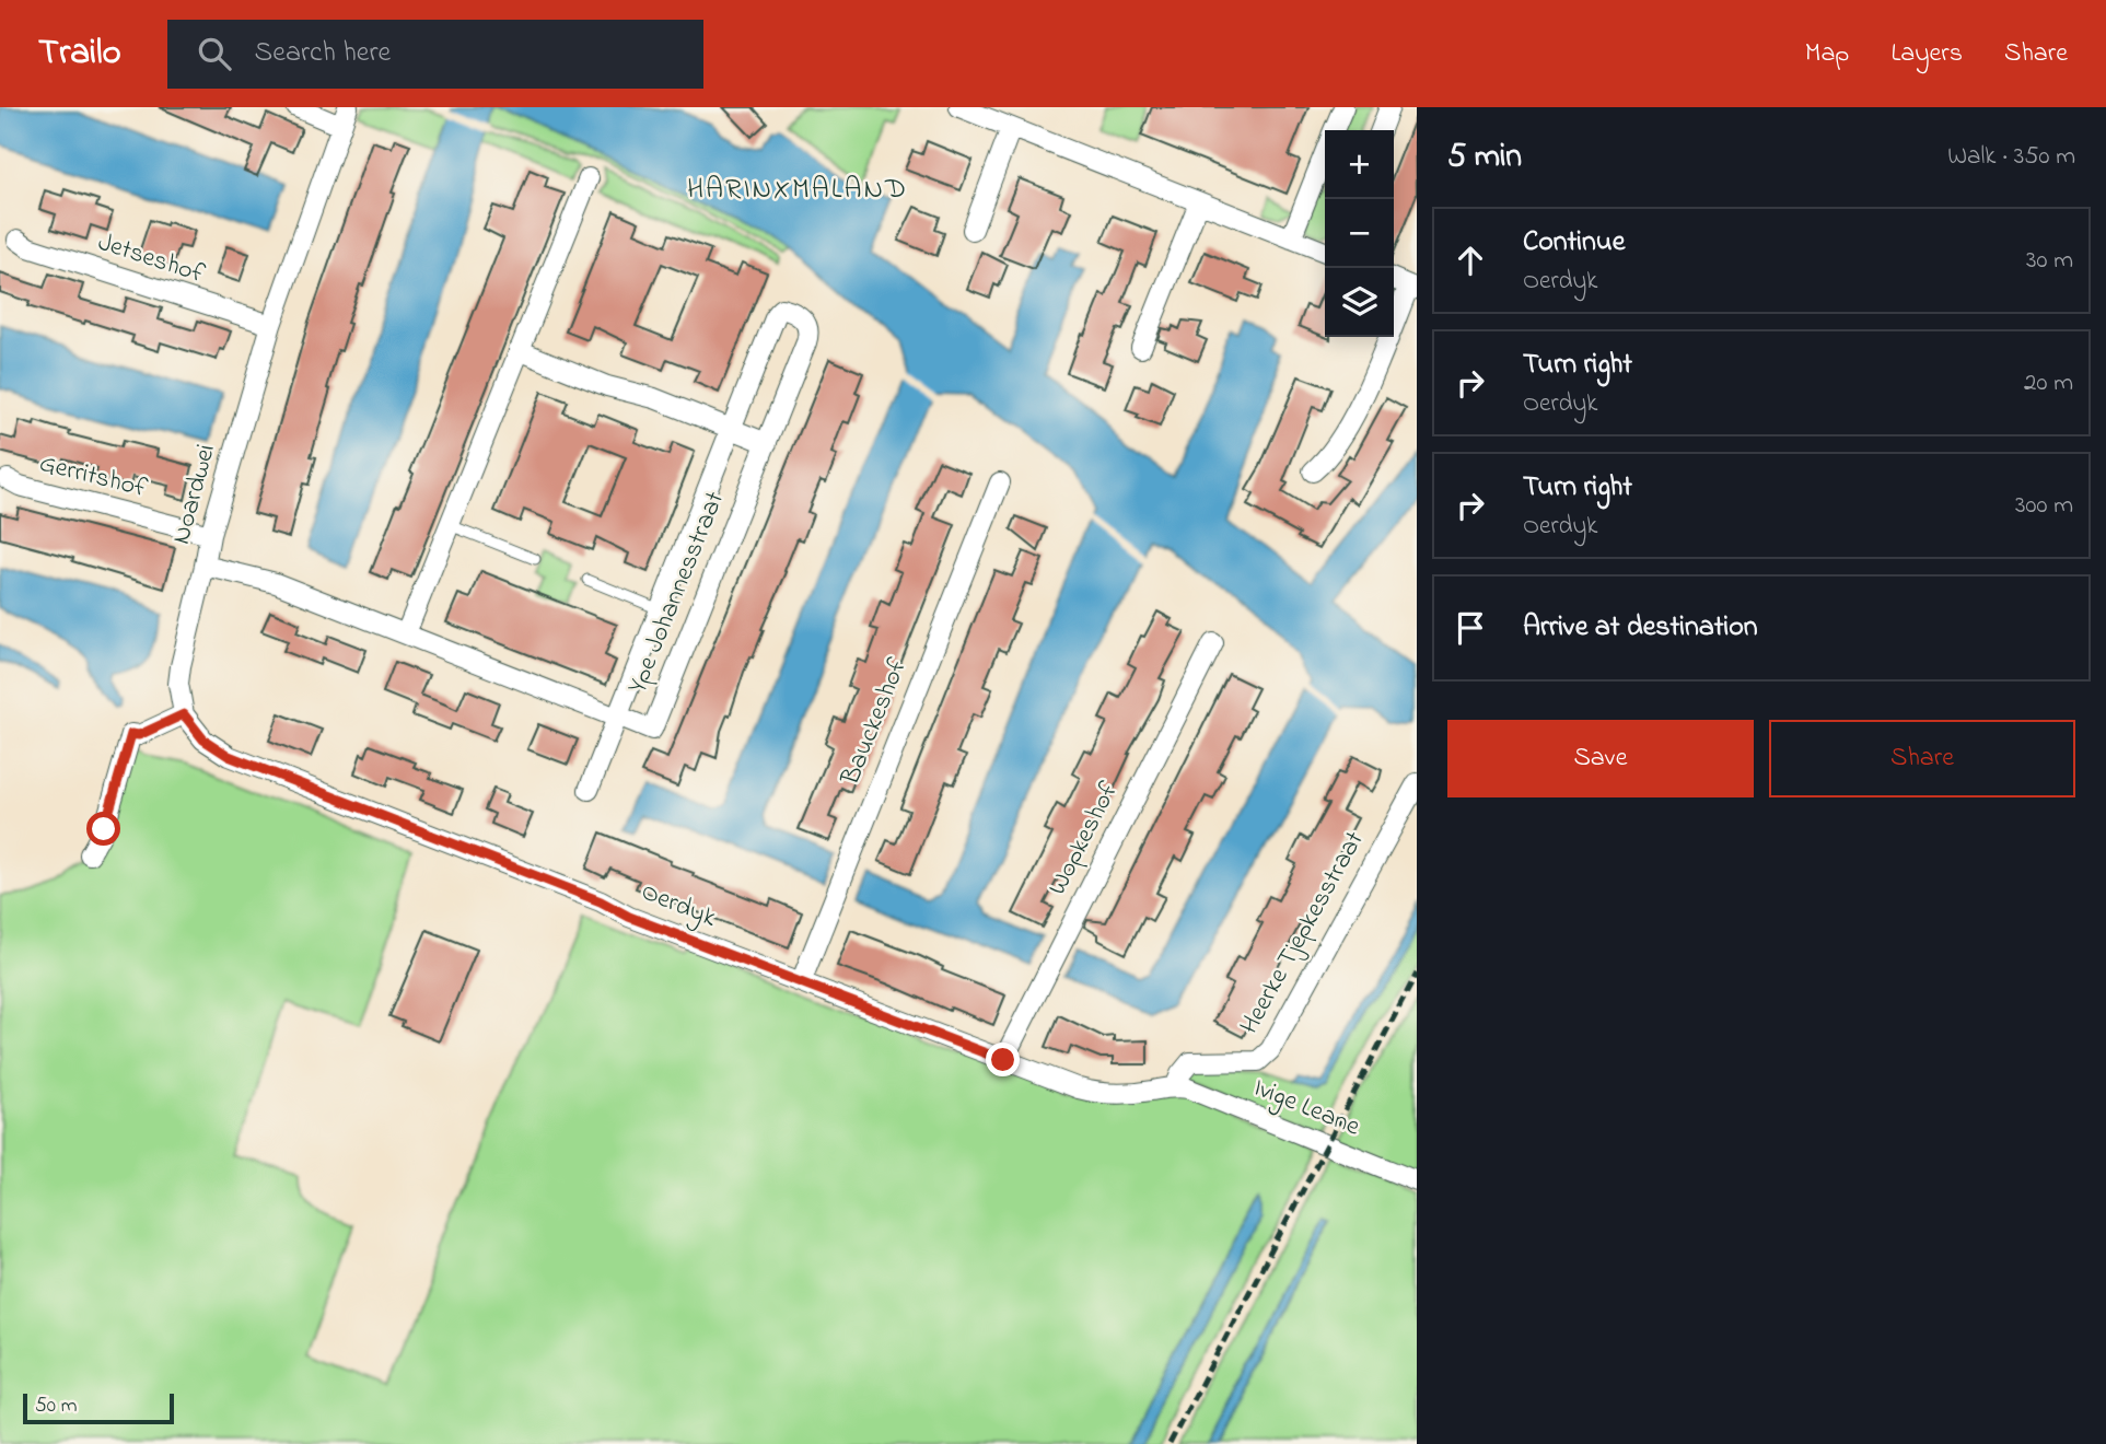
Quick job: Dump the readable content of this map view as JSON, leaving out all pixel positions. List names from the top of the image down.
{
  "streets": {
    "street": [
      "Jetseshof",
      "Gerritshof",
      "Noardwei",
      "Ype Johannesstraat",
      "Bauckeshof",
      "Wopkeshof",
      "Oerdyk",
      "Heerke Tjepkesstraat",
      "Ivige Leane"
    ]
  },
  "crossings": [
    ["Jetseshof", "Noardwei"],
    ["Gerritshof", "Noardwei"],
    ["Noardwei", "Ype Johannesstraat"],
    ["Bauckeshof", "Oerdyk"],
    ["Wopkeshof", "Oerdyk"],
    ["Oerdyk", "Heerke Tjepkesstraat"],
    ["Oerdyk", "Ivige Leane"],
    ["Heerke Tjepkesstraat", "Ivige Leane"]
  ],
  "districts": ["HARINXMALAND"],
  "scale_bar": "50 m",
  "page": {
    "header": "Trailo",
    "search": "Search here",
    "nav": ["Map", "Layers", "Share"],
    "heading": ["5 min", "Walk · 350 m"],
    "map_buttons": ["+", "−"],
    "list": [
      ["Continue", "Oerdyk", "30 m"],
      ["Turn right", "Oerdyk", "20 m"],
      ["Turn right", "Oerdyk", "300 m"],
      "Arrive at destination"
    ],
    "buttons": ["Save", "Share"],
    "scale": "50 m"
  }
}
